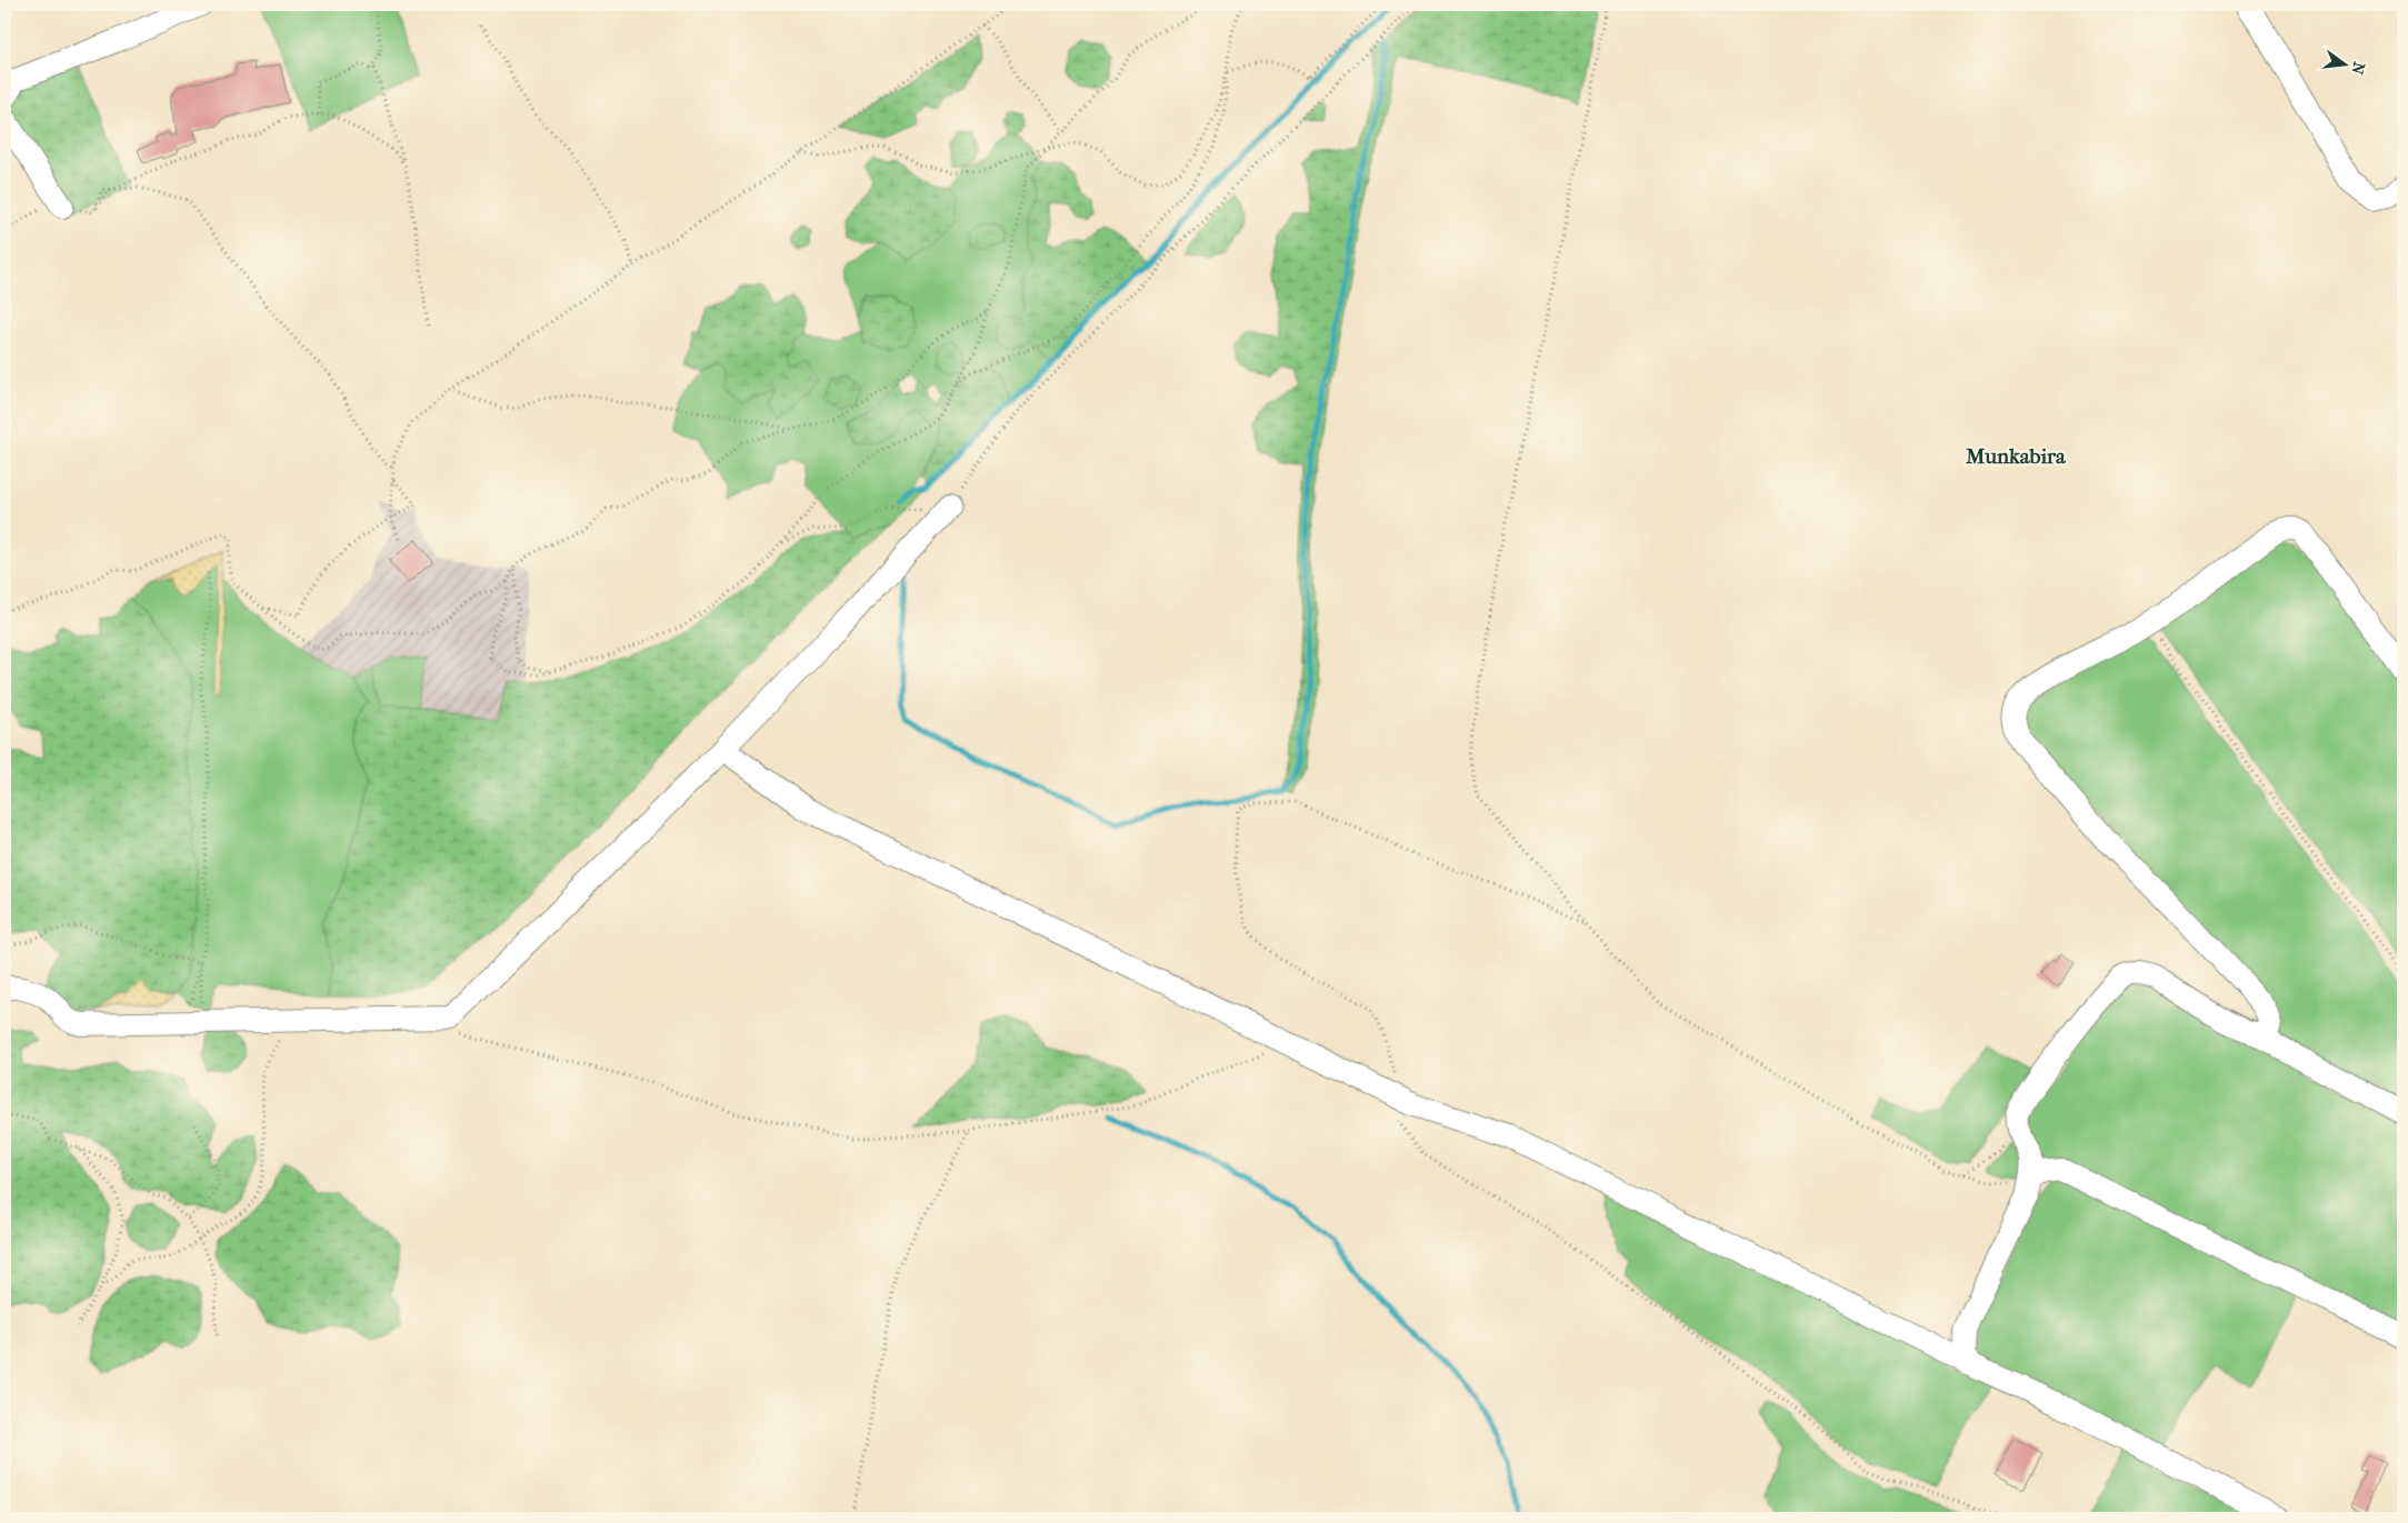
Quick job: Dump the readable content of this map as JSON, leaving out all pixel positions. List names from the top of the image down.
{
  "districts": ["Munkabira"],
  "north": "right"
}
